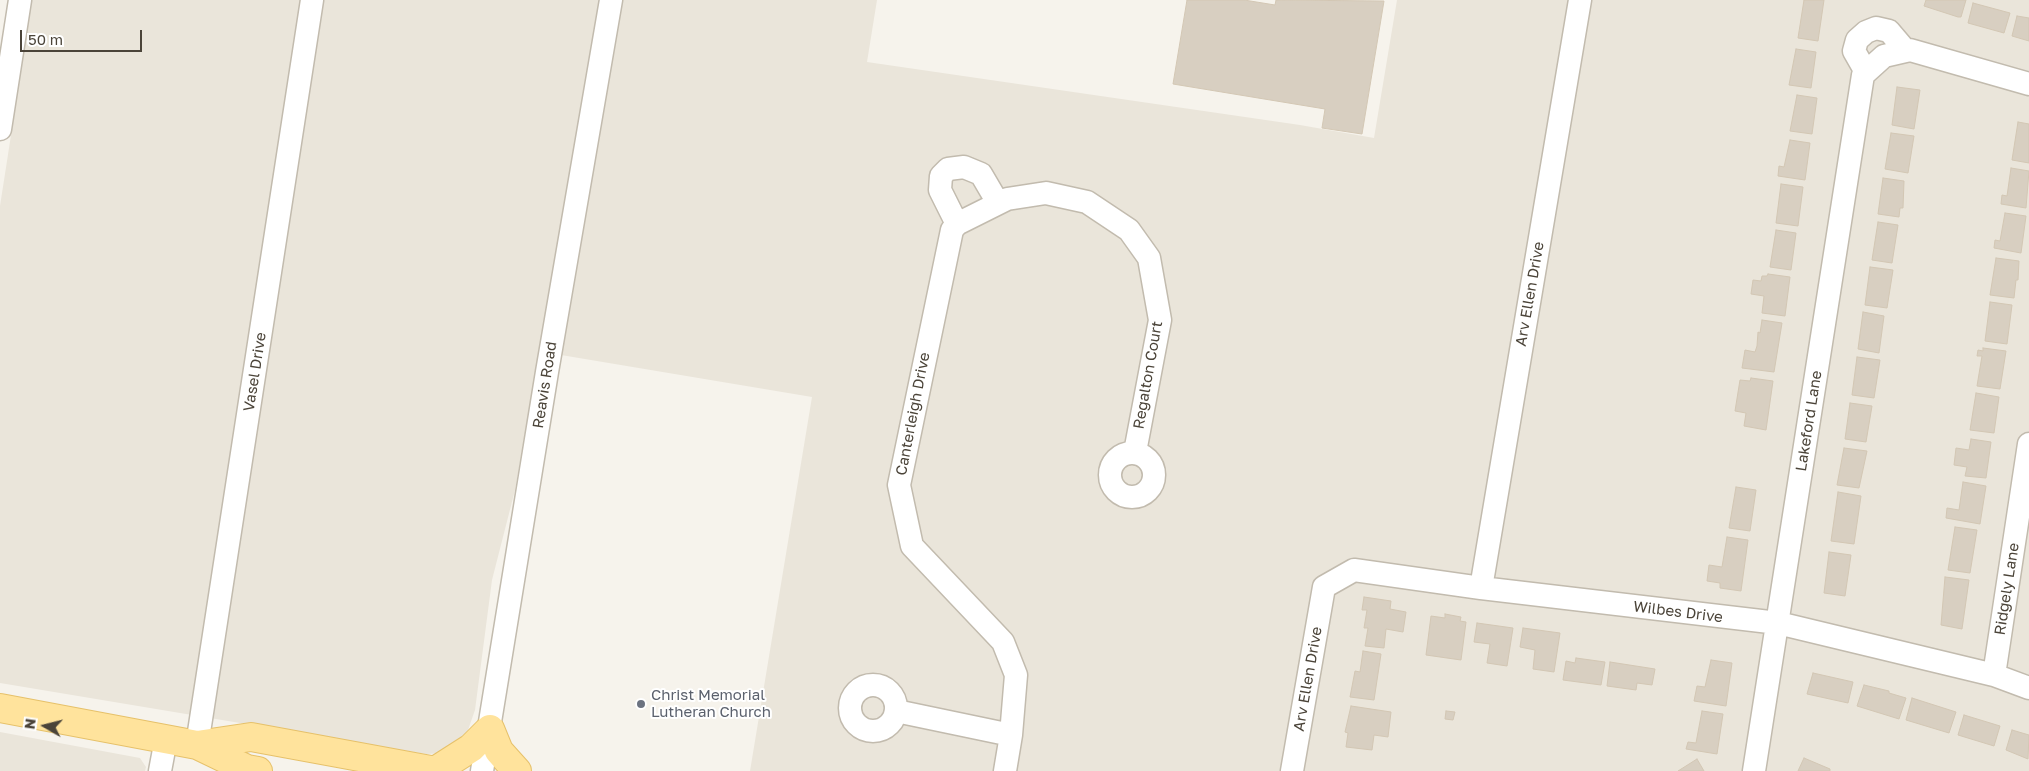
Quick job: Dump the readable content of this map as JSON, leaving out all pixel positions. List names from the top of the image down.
{
  "streets": {
    "street": [
      "Arv Ellen Drive",
      "Vasel Drive",
      "Regalton Court",
      "Reavis Road",
      "Canterleigh Drive",
      "Lakeford Lane",
      "Ridgely Lane",
      "Wilbes Drive"
    ]
  },
  "crossings": [
    ["Arv Ellen Drive", "Wilbes Drive"],
    ["Regalton Court", "Canterleigh Drive"],
    ["Lakeford Lane", "Wilbes Drive"],
    ["Ridgely Lane", "Wilbes Drive"]
  ],
  "places": ["Christ Memorial Lutheran Church"],
  "scale_bar": "50 m",
  "north": "left"
}
